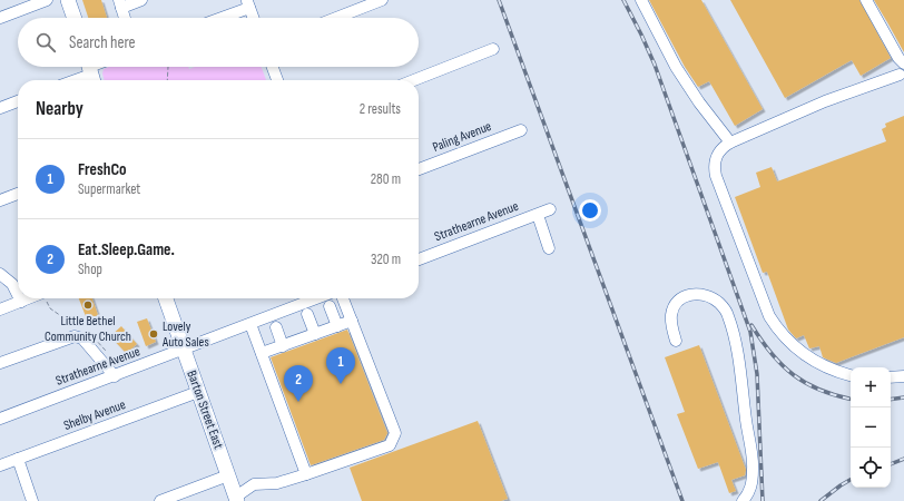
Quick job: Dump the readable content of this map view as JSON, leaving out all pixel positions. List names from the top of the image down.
{
  "streets": {
    "main road": ["Barton Street East"],
    "street": ["Paling Avenue", "Strathearne Avenue", "Shelby Avenue"]
  },
  "crossings": [
    ["Strathearne Avenue", "Barton Street East"],
    ["Barton Street East", "Shelby Avenue"]
  ],
  "places": ["Little Bethel Community Church", "Lovely Auto Sales"],
  "page": {
    "search": "Search here",
    "heading": ["Nearby", "2 results"],
    "list": [
      {
        "mark": "1",
        "name": "FreshCo",
        "note": "Supermarket",
        "value": "280 m"
      },
      {
        "mark": "2",
        "name": "Eat.Sleep.Game.",
        "note": "Shop",
        "value": "320 m"
      }
    ],
    "pins": ["1", "2"],
    "map_buttons": ["+", "−"]
  }
}
